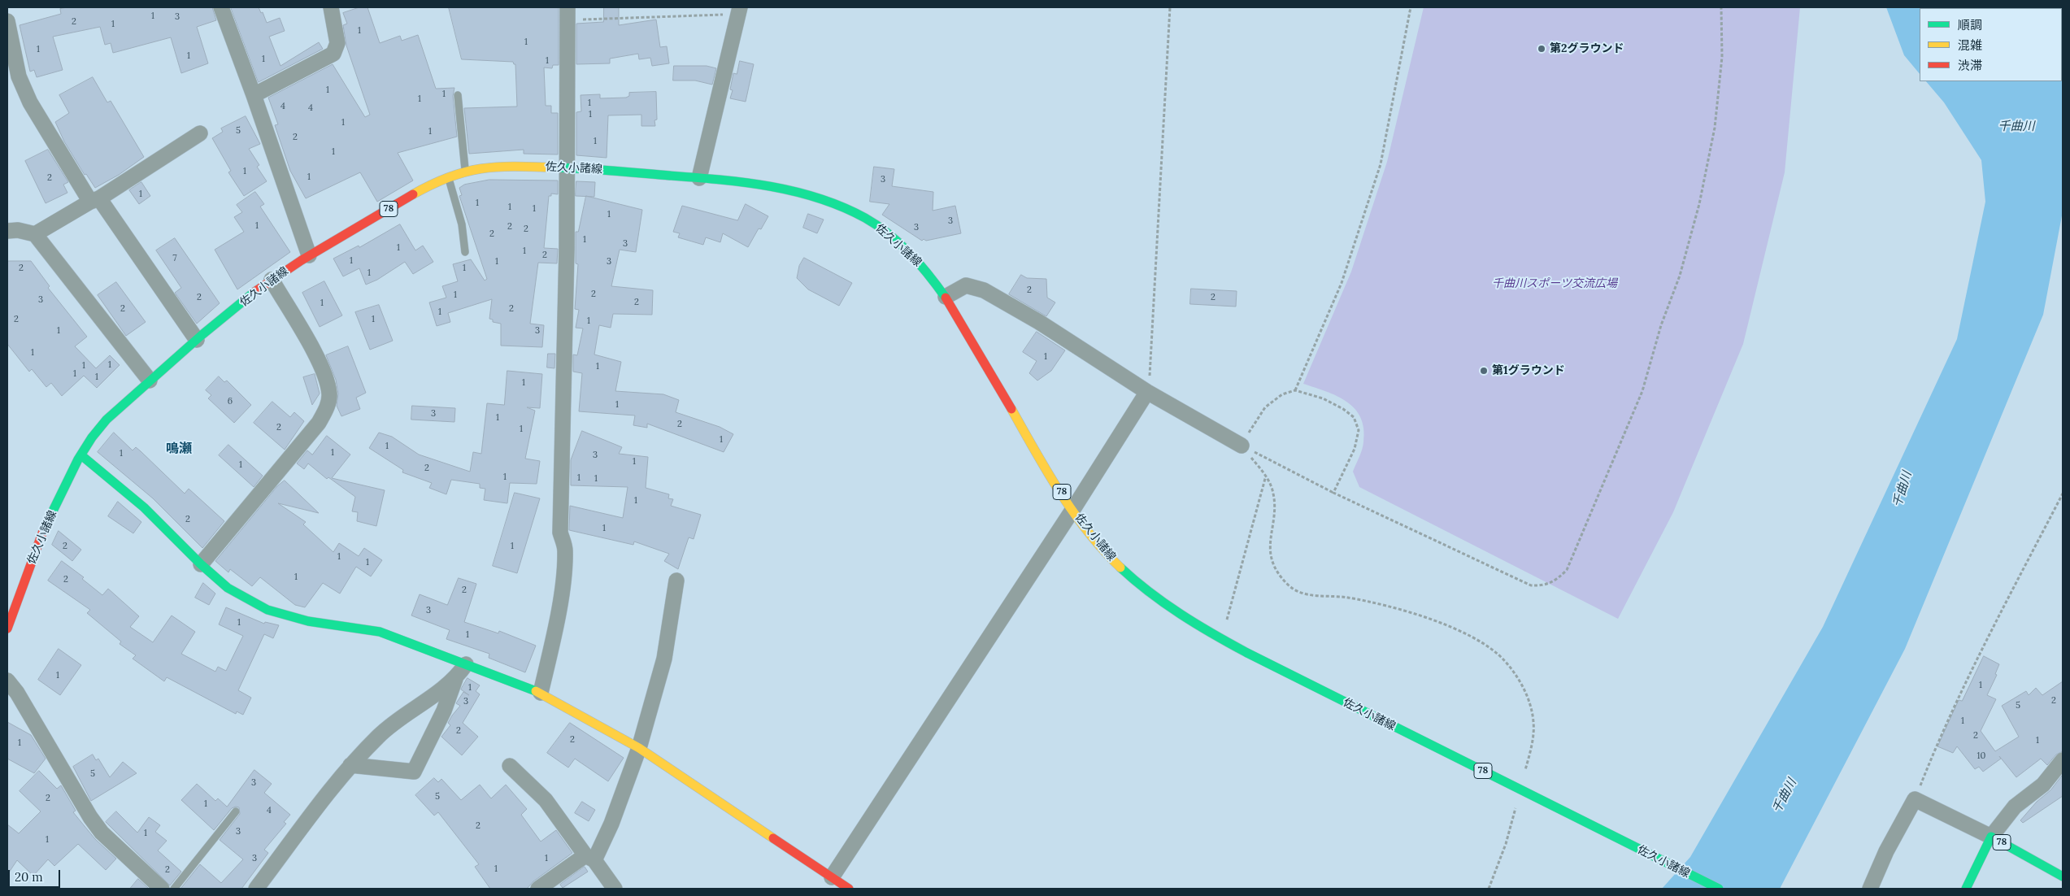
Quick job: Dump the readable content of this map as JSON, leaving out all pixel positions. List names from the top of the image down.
{
  "streets": {
    "main road": ["佐久小諸線", "78"]
  },
  "districts": ["鳴瀬"],
  "water": ["千曲川"],
  "parks": ["千曲川スポーツ交流広場"],
  "places": ["第2グラウンド", "第1グラウンド"],
  "house_numbers": [
    "1",
    "3",
    "2",
    "1",
    "1",
    "1",
    "1",
    "1",
    "1",
    "1",
    "1",
    "1",
    "1",
    "1",
    "4",
    "4",
    "1",
    "1",
    "5",
    "1",
    "2",
    "1",
    "1",
    "1",
    "1",
    "2",
    "3",
    "1",
    "1",
    "1",
    "1",
    "1",
    "3",
    "1",
    "2",
    "3",
    "2",
    "2",
    "1",
    "3",
    "1",
    "1",
    "2",
    "7",
    "1",
    "1",
    "3",
    "2",
    "1",
    "1",
    "2",
    "2",
    "1",
    "2",
    "2",
    "3",
    "2",
    "1",
    "2",
    "2",
    "1",
    "2",
    "1",
    "1",
    "1",
    "3",
    "1",
    "1",
    "1",
    "1",
    "1",
    "1",
    "1",
    "1",
    "6",
    "1",
    "3",
    "1",
    "2",
    "2",
    "1",
    "1",
    "1",
    "1",
    "1",
    "3",
    "1",
    "1",
    "2",
    "1",
    "1",
    "1",
    "1",
    "2",
    "1",
    "2",
    "1",
    "1",
    "1",
    "1",
    "2",
    "2",
    "3",
    "1",
    "1",
    "1",
    "1",
    "1",
    "2",
    "3",
    "5",
    "1",
    "2",
    "2",
    "2",
    "1",
    "1",
    "10",
    "5",
    "3",
    "5",
    "2",
    "1",
    "4",
    "2",
    "3",
    "1",
    "1",
    "3",
    "1",
    "1",
    "2"
  ],
  "legend": ["順調", "混雑", "渋滞"],
  "scale_bar": "20 m"
}
